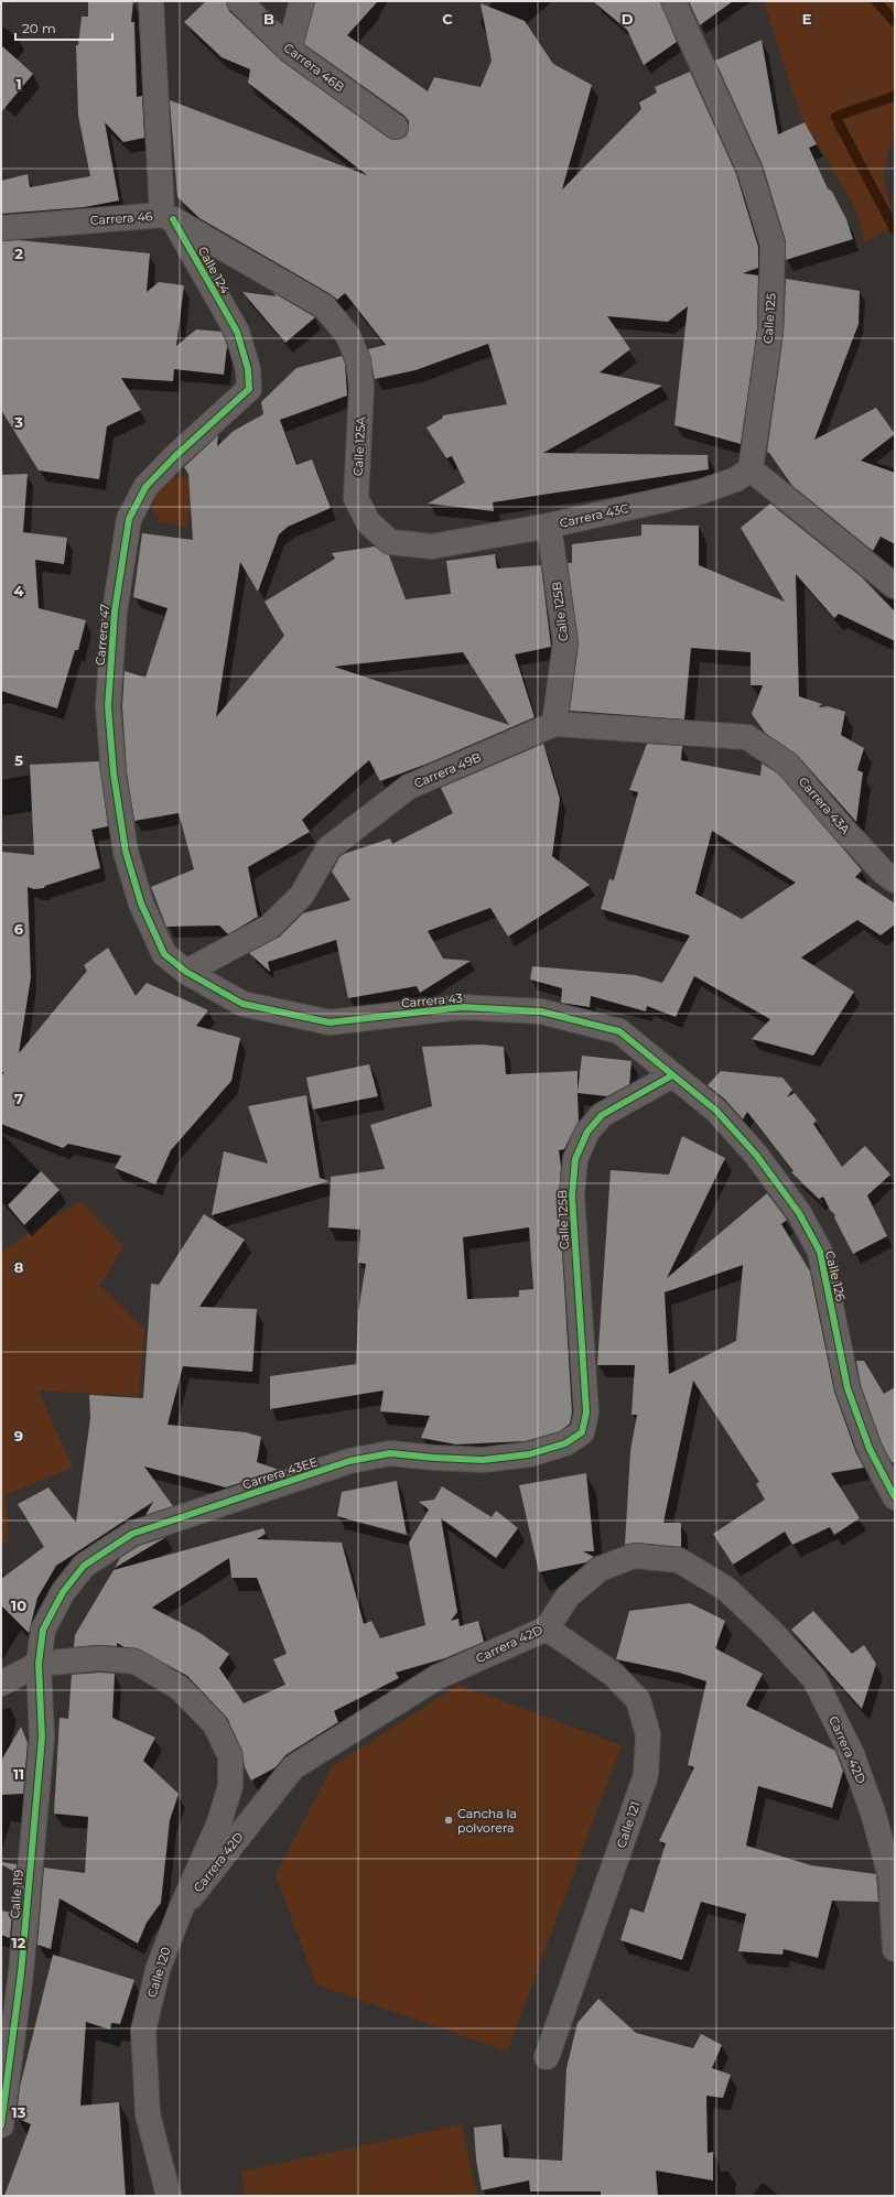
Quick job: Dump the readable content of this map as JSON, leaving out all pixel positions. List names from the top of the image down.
{
  "streets": {
    "street": [
      "Carrera 46B",
      "Carrera 46",
      "Calle 124",
      "Calle 125",
      "Calle 125A",
      "Carrera 43C",
      "Calle 125B",
      "Carrera 47",
      "Carrera 49B",
      "Carrera 43A",
      "Carrera 43",
      "Calle 126",
      "Carrera 43EE",
      "Carrera 42D",
      "Calle 121",
      "Calle 119",
      "Calle 120"
    ]
  },
  "crossings": [
    ["Carrera 46", "Calle 124"],
    ["Carrera 46", "Calle 125A"],
    ["Calle 124", "Calle 125A"],
    ["Calle 124", "Carrera 47"],
    ["Calle 125", "Carrera 43C"],
    ["Calle 125A", "Carrera 43C"],
    ["Carrera 43C", "Calle 125B"],
    ["Calle 125B", "Carrera 49B"],
    ["Calle 125B", "Carrera 43"],
    ["Calle 125B", "Calle 126"],
    ["Calle 125B", "Carrera 43EE"],
    ["Carrera 47", "Carrera 49B"],
    ["Carrera 47", "Carrera 43"],
    ["Carrera 49B", "Carrera 43A"],
    ["Carrera 49B", "Carrera 43"],
    ["Carrera 43", "Calle 126"],
    ["Carrera 43EE", "Calle 119"],
    ["Carrera 43EE", "Calle 120"],
    ["Carrera 42D", "Calle 121"],
    ["Carrera 42D", "Calle 120"],
    ["Calle 119", "Calle 120"]
  ],
  "places": ["Cancha la polvorera"],
  "scale_bar": "20 m",
  "grid": {
    "columns": [
      "B",
      "C",
      "D",
      "E"
    ],
    "rows": [
      "1",
      "2",
      "3",
      "4",
      "5",
      "6",
      "7",
      "8",
      "9",
      "10",
      "11",
      "12",
      "13"
    ]
  }
}
